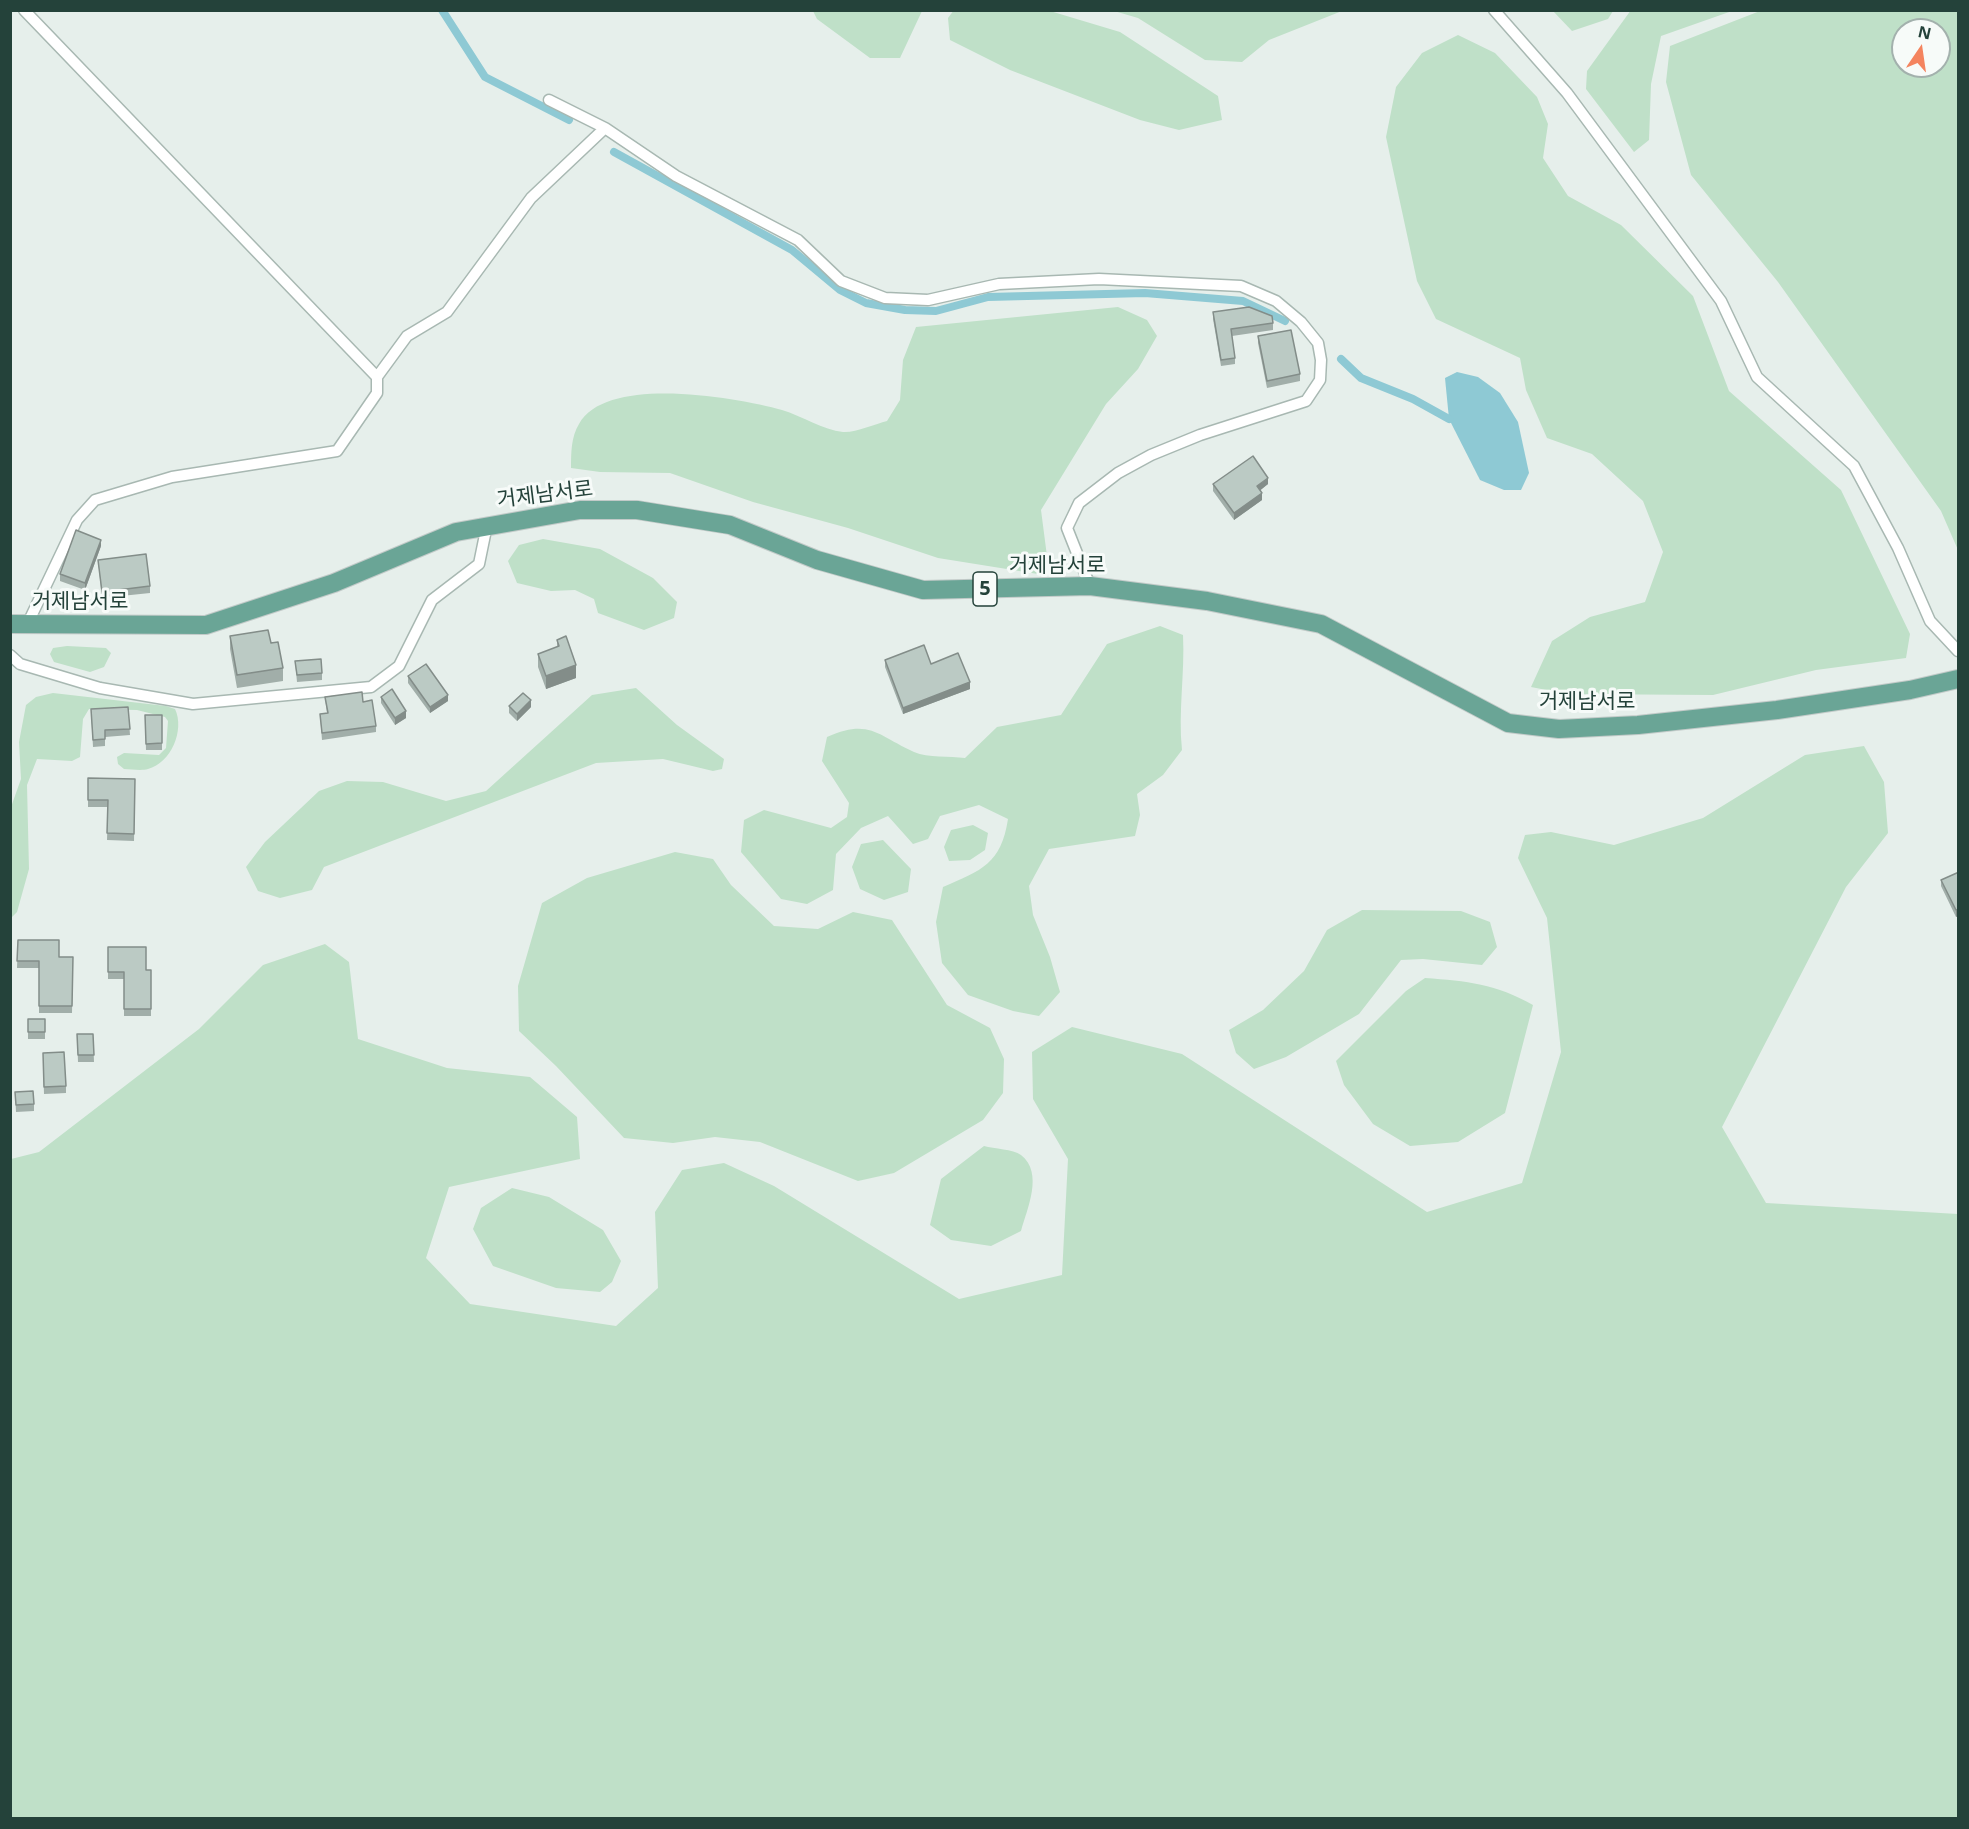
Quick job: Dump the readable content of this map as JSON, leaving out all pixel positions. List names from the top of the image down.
{
  "streets": {
    "main road": ["거제남서로", "5"]
  },
  "north": "top"
}
